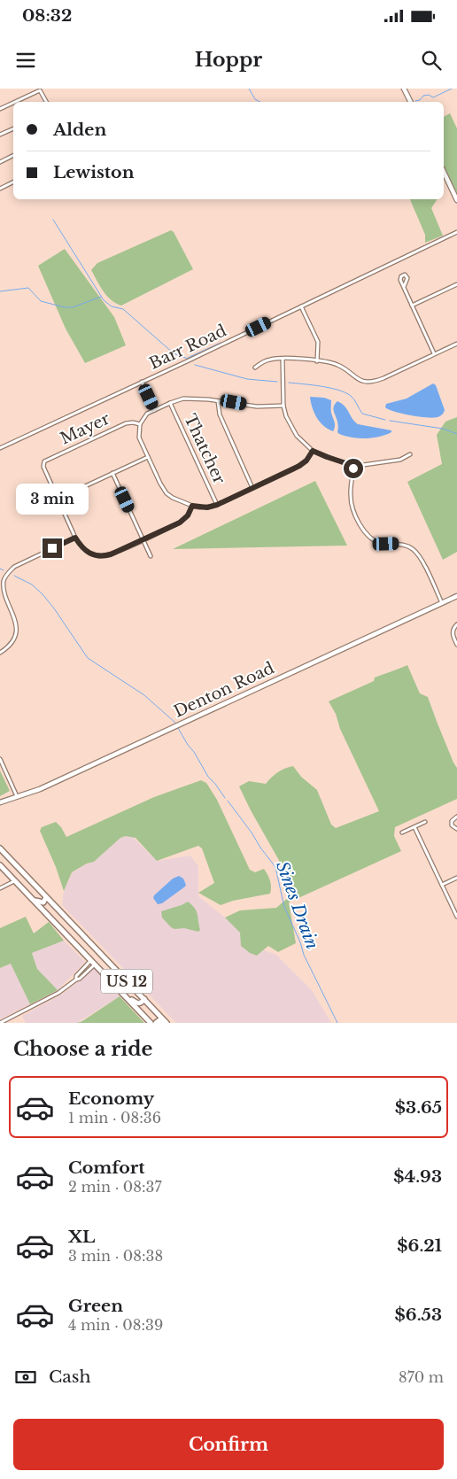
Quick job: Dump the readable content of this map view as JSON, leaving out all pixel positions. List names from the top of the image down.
{
  "streets": {
    "main road": ["US 12"],
    "street": [
      "Barr Road",
      "Mayer",
      "Thatcher",
      "Denton Road"
    ]
  },
  "water": ["Sines Drain"],
  "page": {
    "status": "08:32",
    "header": "Hoppr",
    "banner": ["Alden", "Lewiston"],
    "bubble": "3 min",
    "heading": "Choose a ride",
    "list": [
      {
        "name": "Economy",
        "note": "1 min · 08:36",
        "value": "$3.65"
      },
      {
        "name": "Comfort",
        "note": "2 min · 08:37",
        "value": "$4.93"
      },
      {
        "name": "XL",
        "note": "3 min · 08:38",
        "value": "$6.21"
      },
      {
        "name": "Green",
        "note": "4 min · 08:39",
        "value": "$6.53"
      }
    ],
    "pay": ["Cash", "870 m"],
    "buttons": "Confirm"
  }
}
